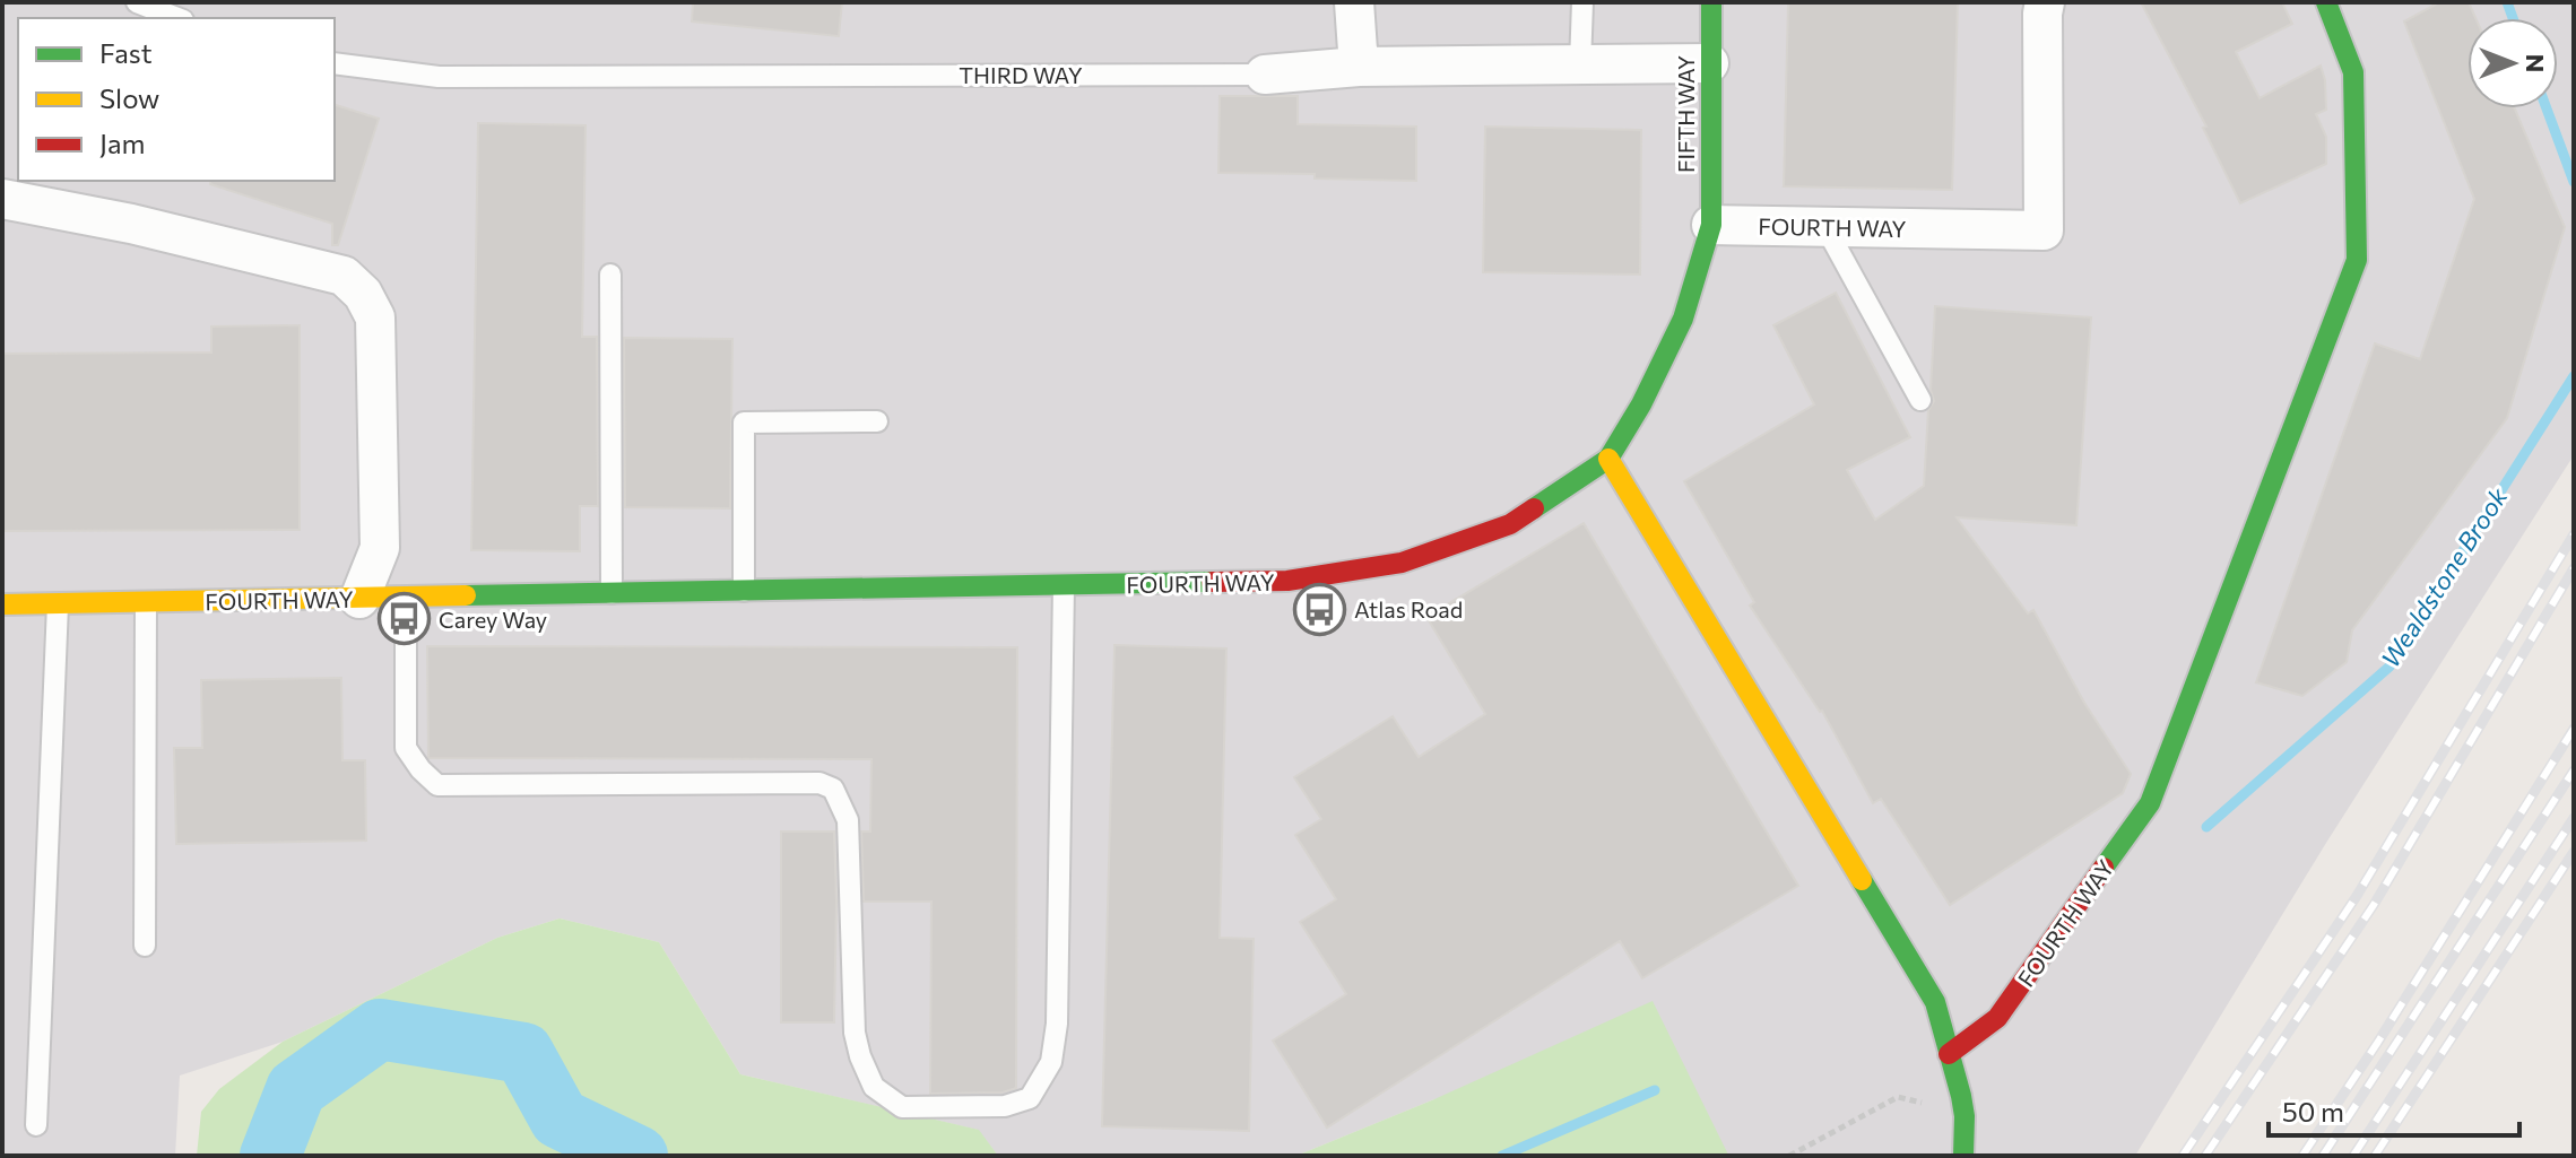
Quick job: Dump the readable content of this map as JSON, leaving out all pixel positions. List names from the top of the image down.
{
  "streets": {
    "main road": ["FIFTH WAY", "FOURTH WAY"],
    "street": ["THIRD WAY"]
  },
  "crossings": [
    ["THIRD WAY", "FIFTH WAY"],
    ["FIFTH WAY", "FOURTH WAY"]
  ],
  "water": ["Wealdstone Brook"],
  "places": {
    "bus stop": ["Atlas Road", "Carey Way"]
  },
  "legend": ["Fast", "Slow", "Jam"],
  "scale_bar": "50 m",
  "north": "right"
}
